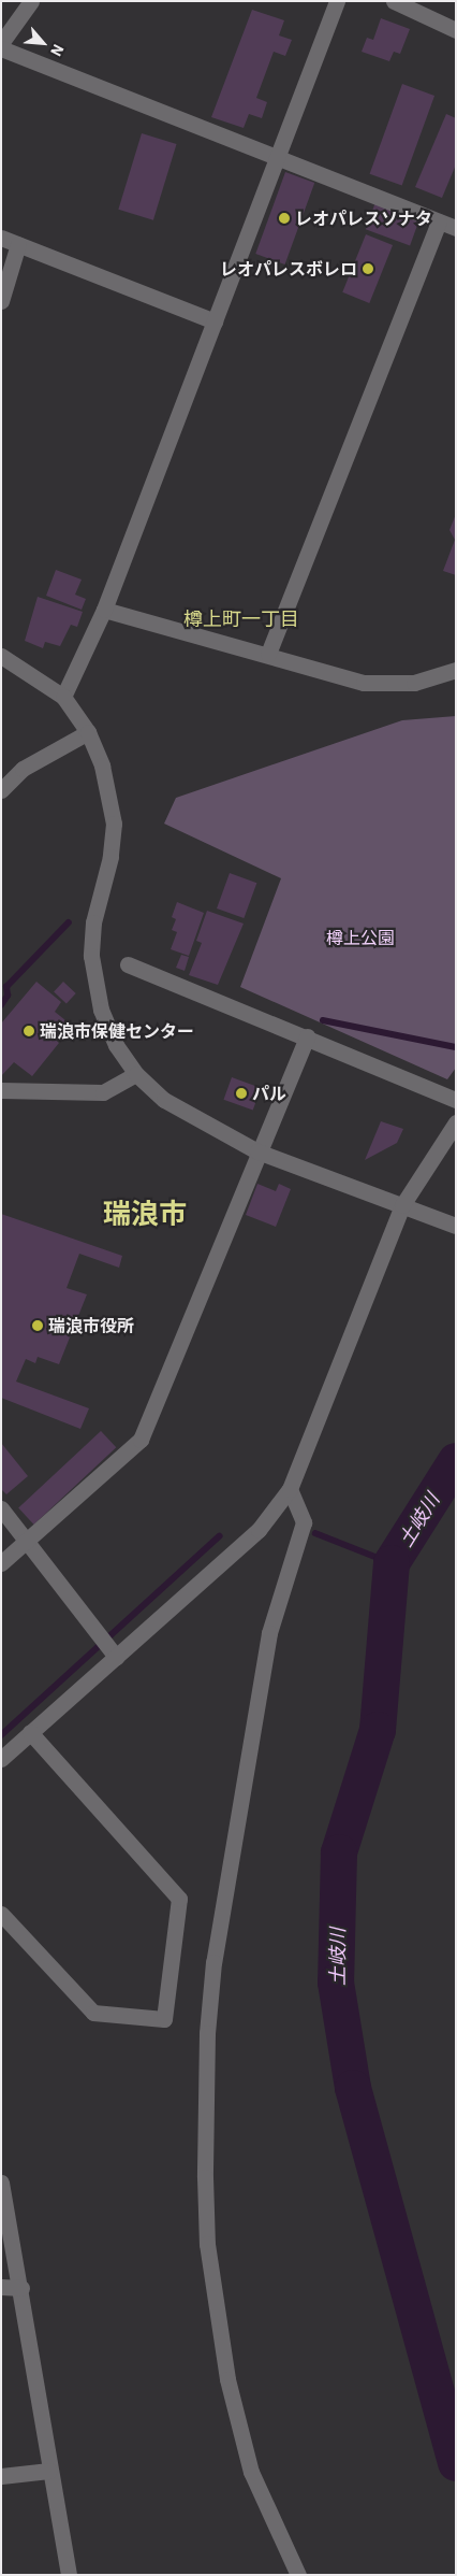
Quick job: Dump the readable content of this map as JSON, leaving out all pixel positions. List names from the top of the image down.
{
  "districts": ["樽上町一丁目", "瑞浪市"],
  "water": ["土岐川"],
  "parks": ["樽上公園"],
  "places": [
    "レオパレスソナタ",
    "レオパレスボレロ",
    "瑞浪市保健センター",
    "パル",
    "瑞浪市役所"
  ],
  "north": "bottom right"
}
